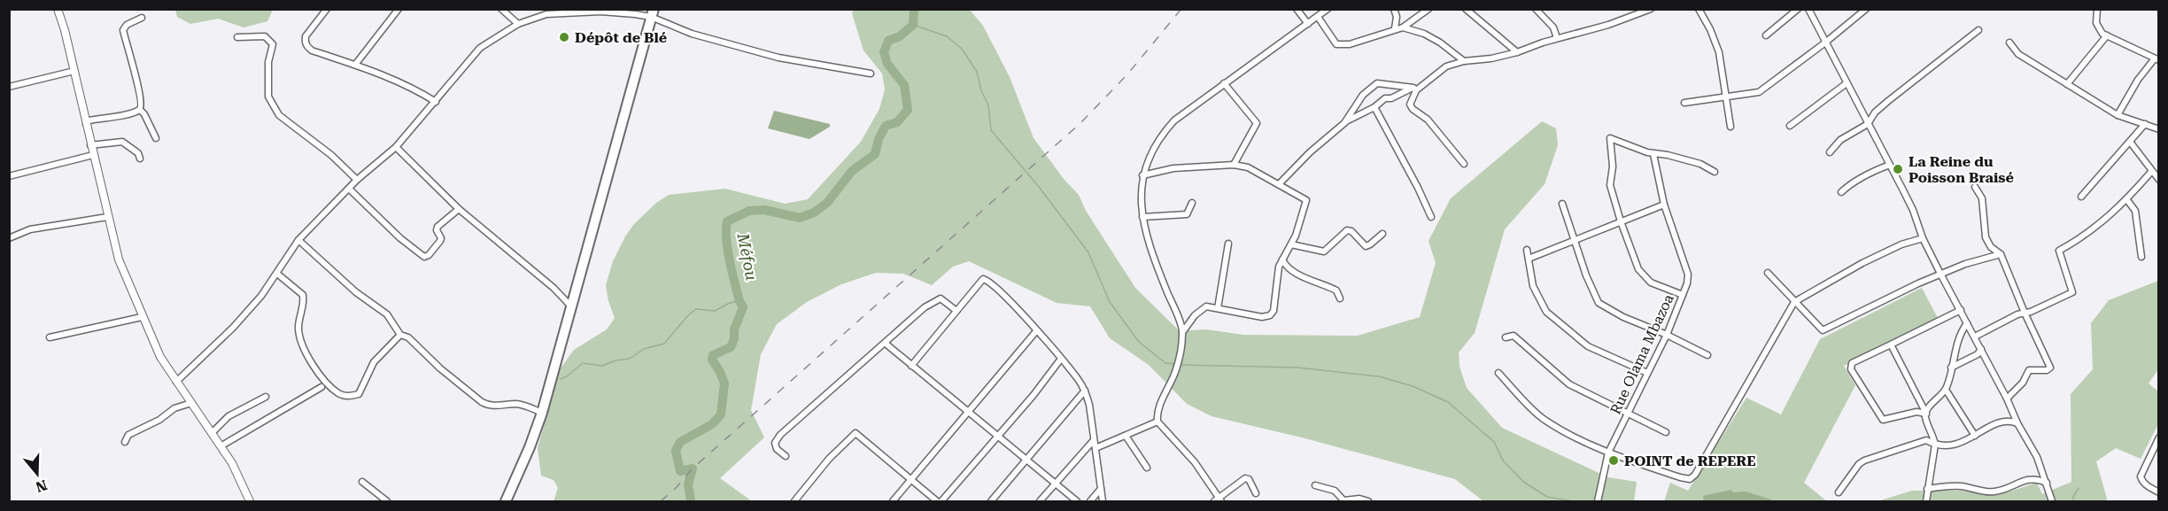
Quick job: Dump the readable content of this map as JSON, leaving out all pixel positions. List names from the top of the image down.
{
  "streets": {
    "street": ["Rue Olama Mbazoa"]
  },
  "water": ["Méfou"],
  "places": ["Dépôt de Blé", "La Reine du Poisson Braisé", "POINT de REPERE"],
  "north": "bottom"
}
